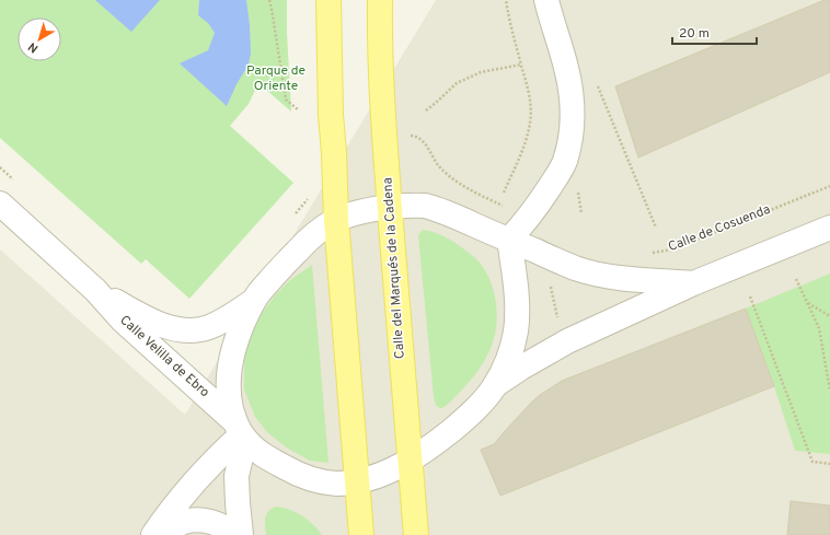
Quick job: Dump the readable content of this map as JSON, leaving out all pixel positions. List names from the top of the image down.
{
  "streets": {
    "main road": ["Calle del Marqués de la Cadena"],
    "street": ["Calle Velilla de Ebro"],
    "path": ["Calle de Cosuenda"]
  },
  "crossings": [
    ["Calle del Marqués de la Cadena", "Calle Velilla de Ebro"]
  ],
  "parks": ["Parque de Oriente"],
  "scale_bar": "20 m",
  "north": "bottom left"
}
